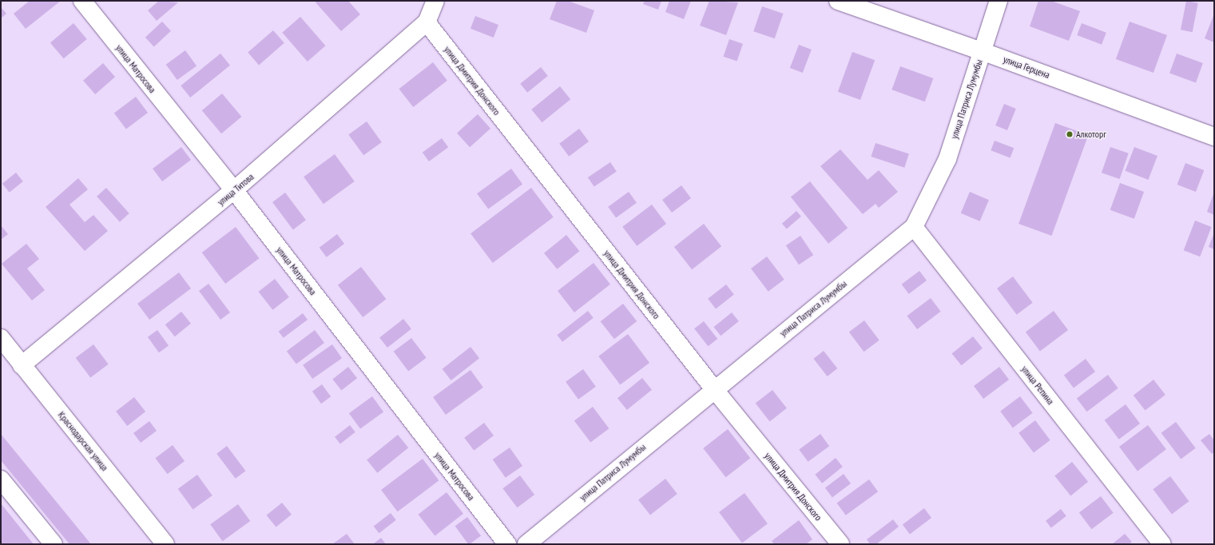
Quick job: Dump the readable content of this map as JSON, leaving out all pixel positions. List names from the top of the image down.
{
  "streets": {
    "street": [
      "улица Герцена",
      "улица Матросова",
      "улица Дмитрия Донского",
      "улица Патриса Лумумбы",
      "улица Титова",
      "улица Репина",
      "Краснодарская улица"
    ]
  },
  "crossings": [
    ["улица Герцена", "улица Патриса Лумумбы"],
    ["улица Матросова", "улица Титова"],
    ["улица Дмитрия Донского", "улица Патриса Лумумбы"],
    ["улица Дмитрия Донского", "улица Титова"],
    ["улица Патриса Лумумбы", "улица Репина"],
    ["улица Титова", "Краснодарская улица"]
  ],
  "places": ["Алкоторг"]
}
